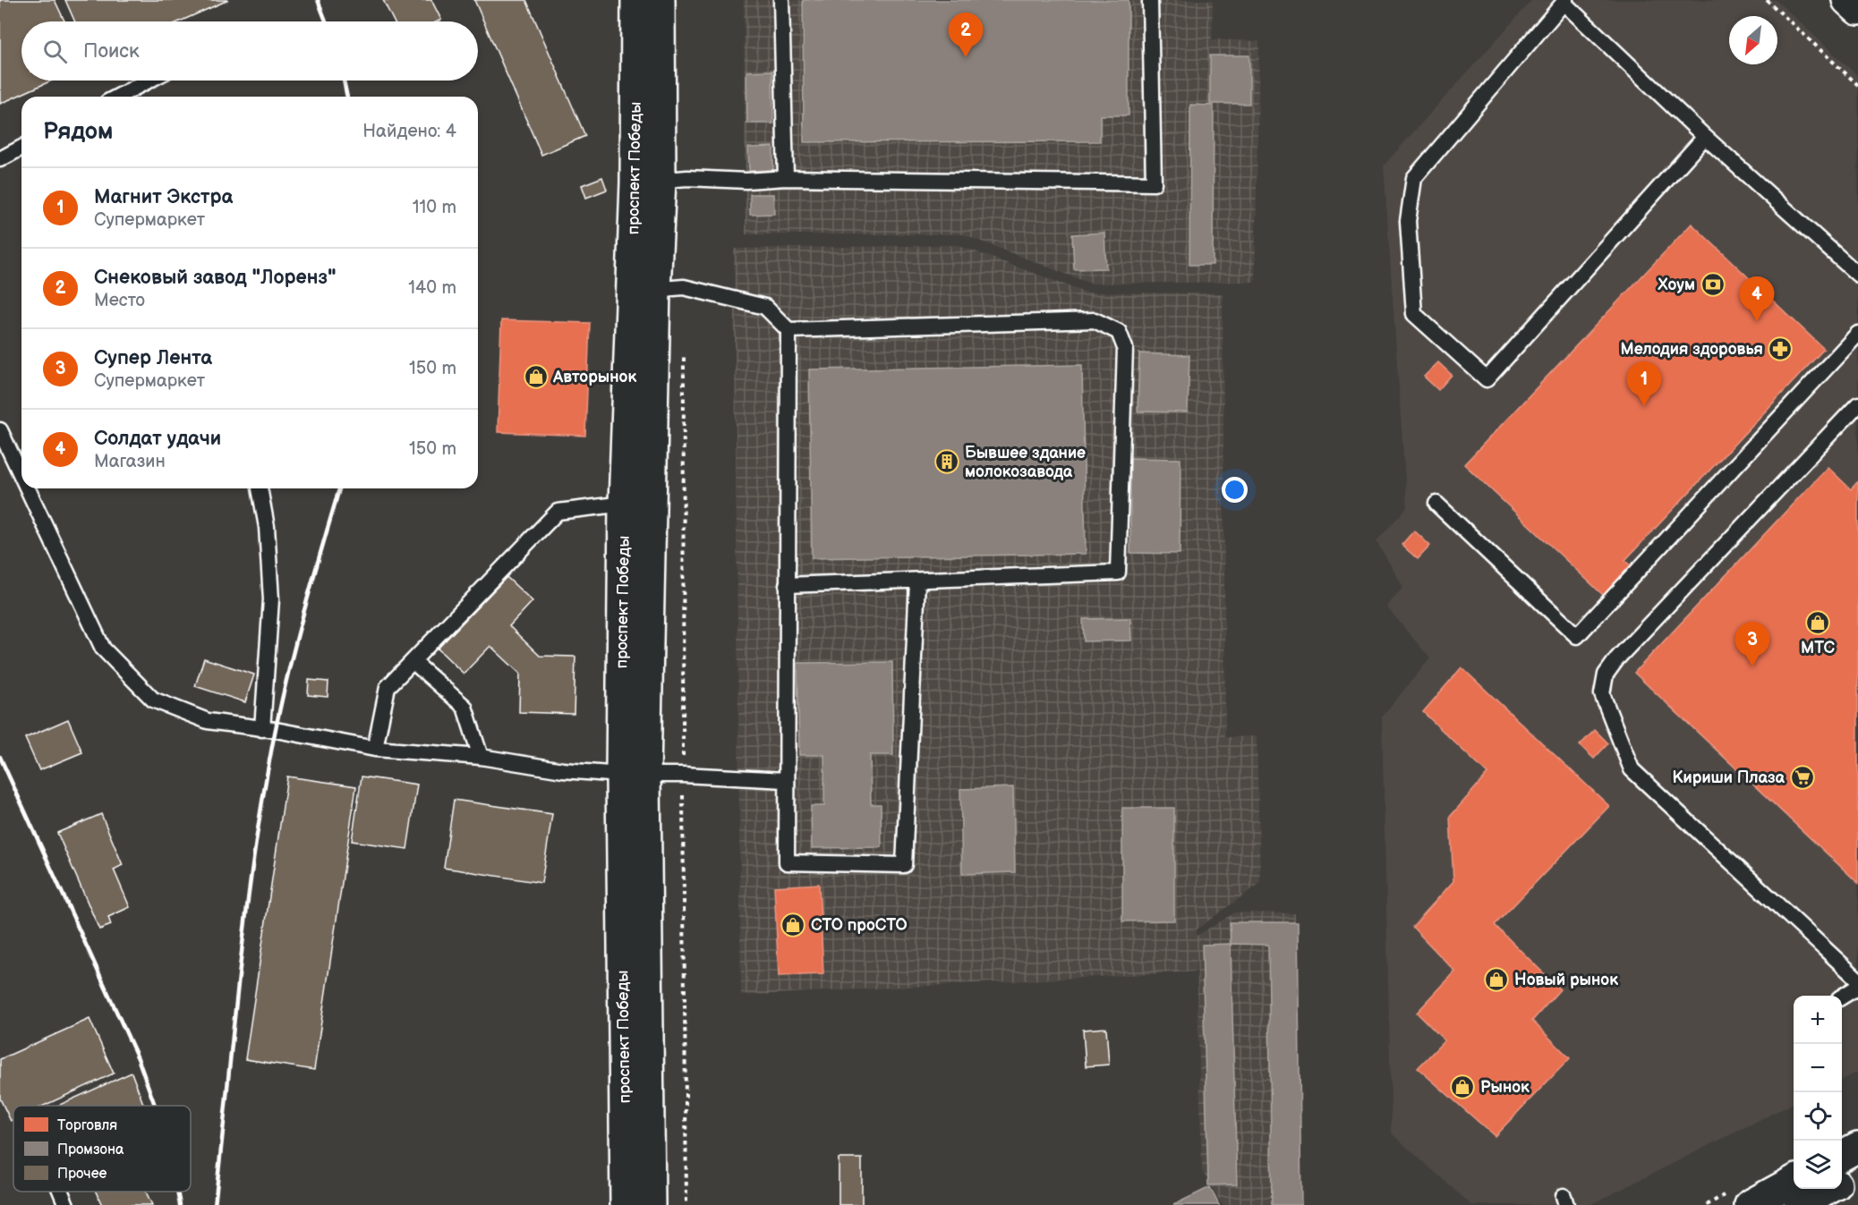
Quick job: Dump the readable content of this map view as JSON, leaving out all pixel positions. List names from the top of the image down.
{
  "streets": {
    "main road": ["проспект Победы"]
  },
  "places": {
    "bank": ["Хоум"],
    "pharmacy": ["Мелодия здоровья"],
    "shop": [
      "Авторынок",
      "МТС",
      "СТО проСТО",
      "Новый рынок",
      "Рынок"
    ],
    "building": ["Бывшее здание молокозавода"],
    "supermarket": ["Кириши Плаза"]
  },
  "legend": ["Торговля", "Промзона", "Прочее"],
  "north": "bottom left",
  "page": {
    "pins": [
      "2",
      "4",
      "1",
      "3"
    ],
    "search": "Поиск",
    "heading": ["Рядом", "Найдено: 4"],
    "list": [
      {
        "mark": "1",
        "name": "Магнит Экстра",
        "note": "Супермаркет",
        "value": "110 m"
      },
      {
        "mark": "2",
        "name": "Снековый завод \"Лоренз\"",
        "note": "Место",
        "value": "140 m"
      },
      {
        "mark": "3",
        "name": "Супер Лента",
        "note": "Супермаркет",
        "value": "150 m"
      },
      {
        "mark": "4",
        "name": "Солдат удачи",
        "note": "Магазин",
        "value": "150 m"
      }
    ],
    "map_buttons": ["+", "−"]
  }
}
